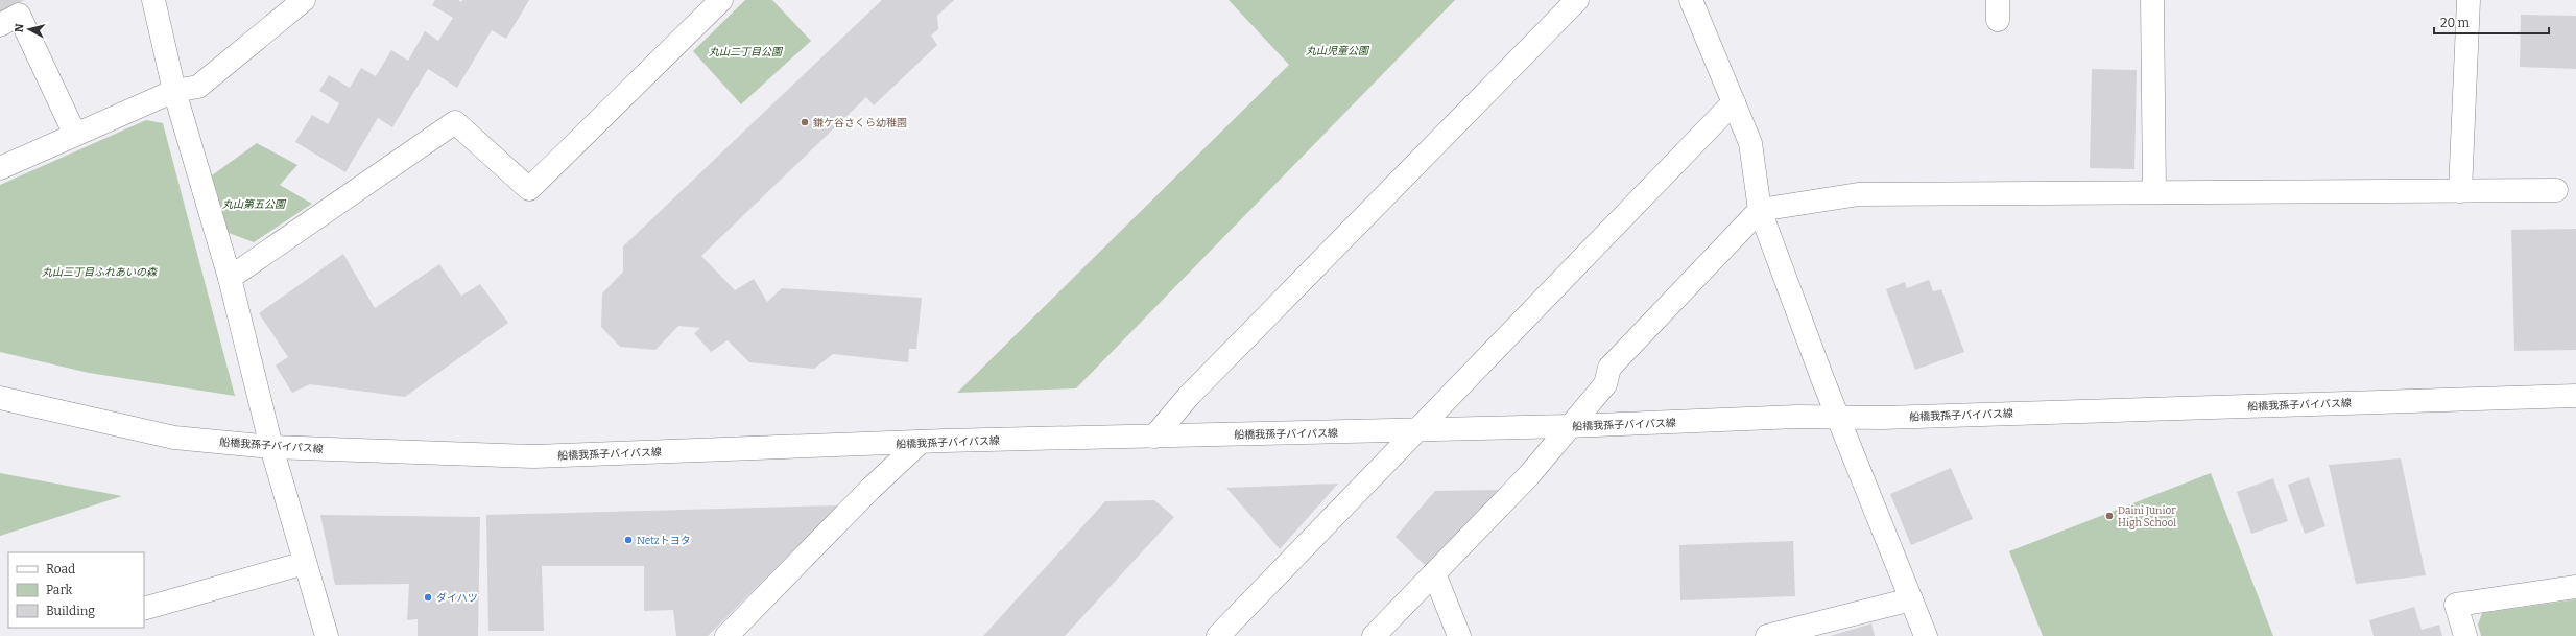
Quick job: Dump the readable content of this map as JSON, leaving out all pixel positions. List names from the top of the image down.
{
  "streets": {
    "street": ["船橋我孫子バイパス線"]
  },
  "parks": [
    "丸山児童公園",
    "丸山二丁目公園",
    "丸山第五公園",
    "丸山三丁目ふれあいの森"
  ],
  "places": [
    "鎌ケ谷さくら幼稚園",
    "Daini Junior High School",
    "Netzトヨタ",
    "ダイハツ"
  ],
  "legend": ["Road", "Park", "Building"],
  "scale_bar": "20 m",
  "north": "left"
}
